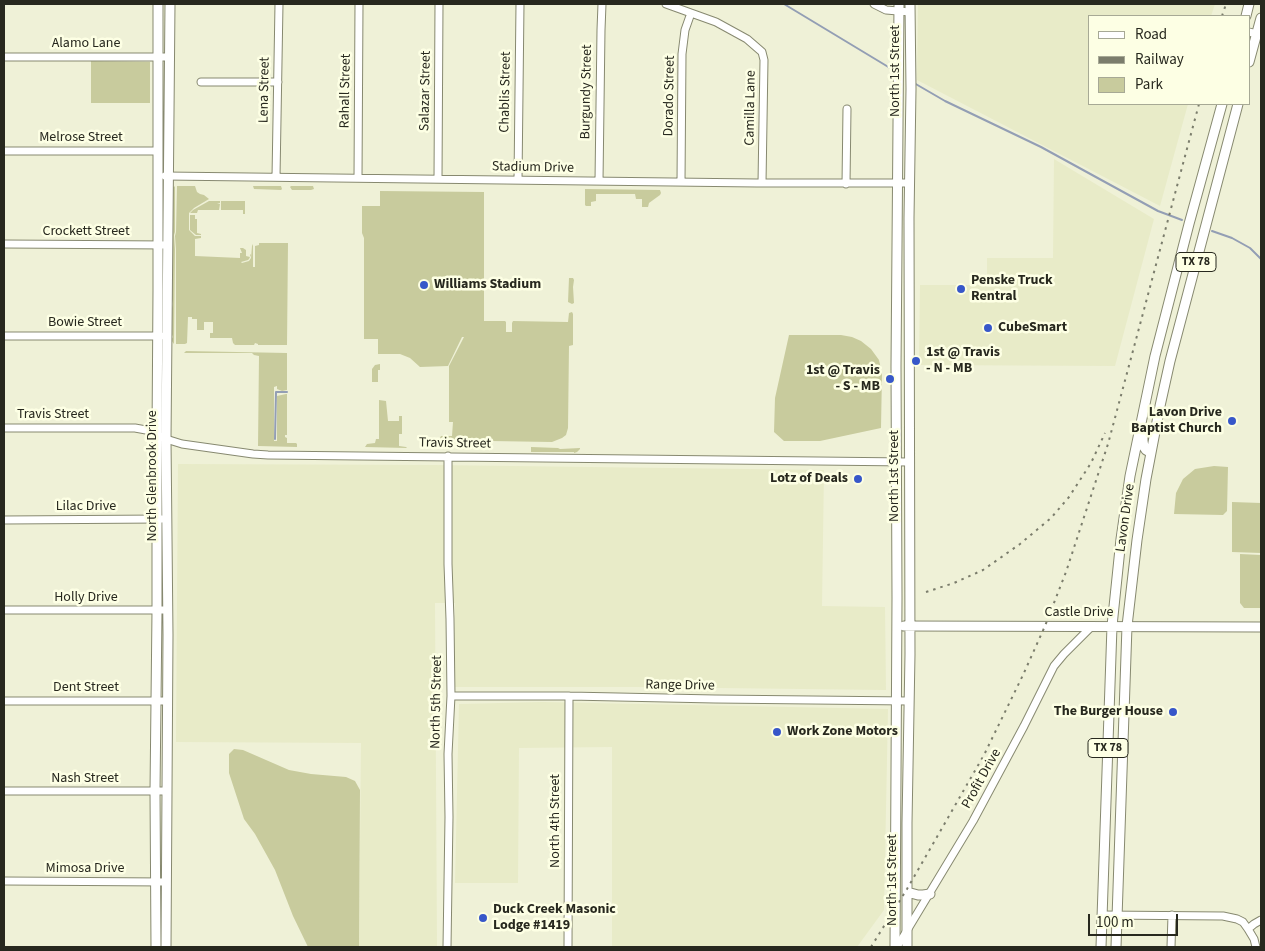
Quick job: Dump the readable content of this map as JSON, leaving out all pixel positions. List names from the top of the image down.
{
  "streets": {
    "main road": [
      "North 1st Street",
      "TX 78",
      "North Glenbrook Drive",
      "Lavon Drive",
      "Castle Drive"
    ],
    "street": [
      "Alamo Lane",
      "Lena Street",
      "Rahall Street",
      "Salazar Street",
      "Chablis Street",
      "Burgundy Street",
      "Dorado Street",
      "Camilla Lane",
      "Melrose Street",
      "Stadium Drive",
      "Crockett Street",
      "Bowie Street",
      "Travis Street",
      "Lilac Drive",
      "Holly Drive",
      "Range Drive",
      "Dent Street",
      "North 5th Street",
      "Nash Street",
      "Profit Drive",
      "North 4th Street",
      "Mimosa Drive"
    ]
  },
  "crossings": [
    ["Alamo Lane", "North Glenbrook Drive"],
    ["North 1st Street", "Stadium Drive"],
    ["North 1st Street", "Travis Street"],
    ["North 1st Street", "Castle Drive"],
    ["North 1st Street", "Range Drive"],
    ["North 1st Street", "Profit Drive"],
    ["Lena Street", "Stadium Drive"],
    ["Rahall Street", "Stadium Drive"],
    ["Salazar Street", "Stadium Drive"],
    ["Chablis Street", "Stadium Drive"],
    ["Burgundy Street", "Stadium Drive"],
    ["Dorado Street", "Camilla Lane"],
    ["Dorado Street", "Stadium Drive"],
    ["Camilla Lane", "Stadium Drive"],
    ["Melrose Street", "North Glenbrook Drive"],
    ["Stadium Drive", "North Glenbrook Drive"],
    ["Crockett Street", "North Glenbrook Drive"],
    ["Bowie Street", "North Glenbrook Drive"],
    ["Travis Street", "North Glenbrook Drive"],
    ["Travis Street", "North 5th Street"],
    ["North Glenbrook Drive", "Lilac Drive"],
    ["North Glenbrook Drive", "Holly Drive"],
    ["North Glenbrook Drive", "Dent Street"],
    ["North Glenbrook Drive", "Nash Street"],
    ["North Glenbrook Drive", "Mimosa Drive"],
    ["Lavon Drive", "Castle Drive"],
    ["Castle Drive", "Profit Drive"],
    ["Range Drive", "North 5th Street"],
    ["Range Drive", "North 4th Street"]
  ],
  "places": [
    "Williams Stadium",
    "Penske Truck Rentral",
    "CubeSmart",
    "1st @ Travis - N - MB",
    "1st @ Travis - S - MB",
    "Lavon Drive Baptist Church",
    "Lotz of Deals",
    "The Burger House",
    "Work Zone Motors",
    "Duck Creek Masonic Lodge #1419"
  ],
  "legend": ["Road", "Railway", "Park"],
  "scale_bar": "100 m"
}
